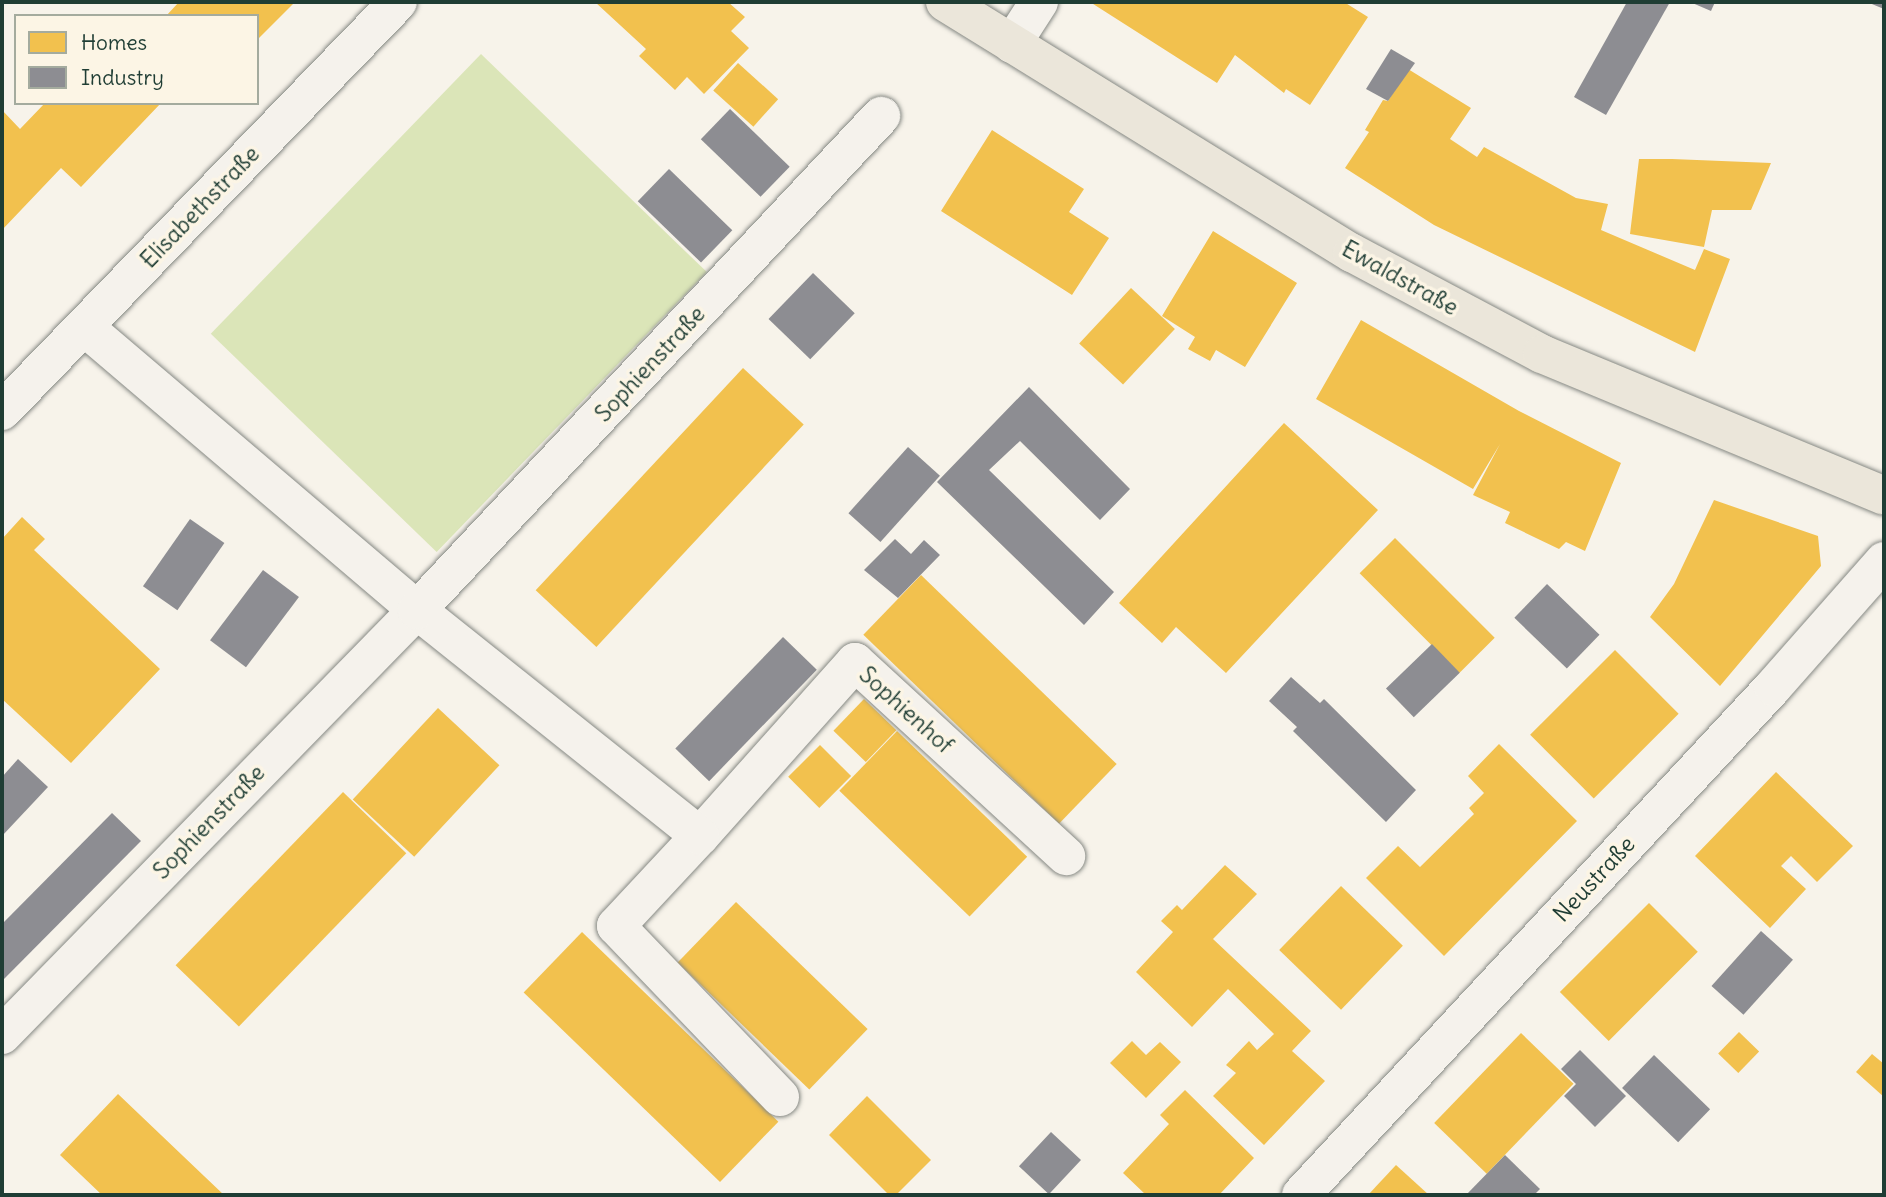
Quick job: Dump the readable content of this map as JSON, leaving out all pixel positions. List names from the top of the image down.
{
  "streets": {
    "main road": ["Ewaldstraße"],
    "street": [
      "Elisabethstraße",
      "Sophienstraße",
      "Sophienhof",
      "Neustraße"
    ]
  },
  "legend": ["Homes", "Industry"]
}
